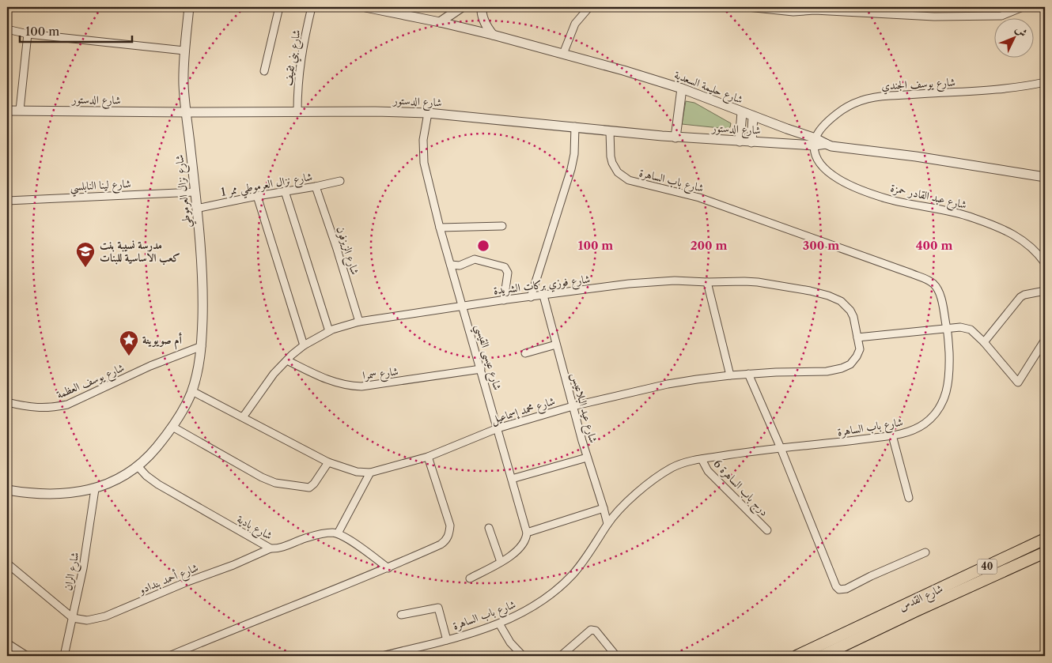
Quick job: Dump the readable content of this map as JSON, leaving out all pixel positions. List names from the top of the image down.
{
  "streets": {
    "highway": ["40", "شارع القدس"],
    "street": [
      "شارع بني ثقيف",
      "شارع يوسف الجندي",
      "شارع حليمة السعدية",
      "شارع الدستور",
      "شارع باب الساهرة",
      "شارع نزال العرموطي ممر 1",
      "شارع لينا النابلسي",
      "شارع نزال العرموطي",
      "شارع عبد القادر حمزة",
      "شارع الزيزفون",
      "شارع فوزي بركات الشريدة",
      "شارع عيسى القيسي",
      "شارع سمرا",
      "شارع يوسف العظمة",
      "شارع عيد البلاعيس",
      "شارع محمد إسماعيل",
      "درج باب الساهرة 6",
      "شارع بادية",
      "شارع الران",
      "شارع أحمد بندادو"
    ]
  },
  "crossings": [
    ["شارع بني ثقيف", "شارع الدستور"],
    ["شارع يوسف الجندي", "شارع حليمة السعدية"],
    ["شارع يوسف الجندي", "شارع الدستور"],
    ["شارع يوسف الجندي", "شارع عبد القادر حمزة"],
    ["شارع حليمة السعدية", "شارع الدستور"],
    ["شارع حليمة السعدية", "شارع عبد القادر حمزة"],
    ["شارع الدستور", "شارع باب الساهرة"],
    ["شارع الدستور", "شارع نزال العرموطي"],
    ["شارع الدستور", "شارع عبد القادر حمزة"],
    ["شارع الدستور", "شارع عيسى القيسي"],
    ["شارع باب الساهرة", "شارع عيد البلاعيس"],
    ["شارع باب الساهرة", "درج باب الساهرة 6"],
    ["شارع نزال العرموطي ممر 1", "شارع نزال العرموطي"],
    ["شارع نزال العرموطي ممر 1", "شارع الزيزفون"],
    ["شارع لينا النابلسي", "شارع نزال العرموطي"],
    ["شارع نزال العرموطي", "شارع يوسف العظمة"],
    ["شارع نزال العرموطي", "شارع محمد إسماعيل"],
    ["شارع نزال العرموطي", "شارع بادية"],
    ["شارع نزال العرموطي", "شارع الران"],
    ["شارع الزيزفون", "شارع فوزي بركات الشريدة"],
    ["شارع فوزي بركات الشريدة", "شارع عيسى القيسي"],
    ["شارع فوزي بركات الشريدة", "شارع سمرا"],
    ["شارع فوزي بركات الشريدة", "شارع عيد البلاعيس"],
    ["شارع فوزي بركات الشريدة", "شارع محمد إسماعيل"],
    ["شارع عيسى القيسي", "شارع سمرا"],
    ["شارع عيسى القيسي", "شارع محمد إسماعيل"],
    ["شارع عيد البلاعيس", "شارع محمد إسماعيل"],
    ["شارع بادية", "شارع أحمد بندادو"],
    ["شارع الران", "شارع أحمد بندادو"]
  ],
  "places": {
    "school or university": ["مدرسة نسيبة بنت كعب الاساسية للبنات"],
    "place": ["أم صويوينة"]
  },
  "scale_bar": "100 m",
  "north": "top right",
  "rings": [
    "100 m",
    "200 m",
    "300 m",
    "400 m"
  ]
}
